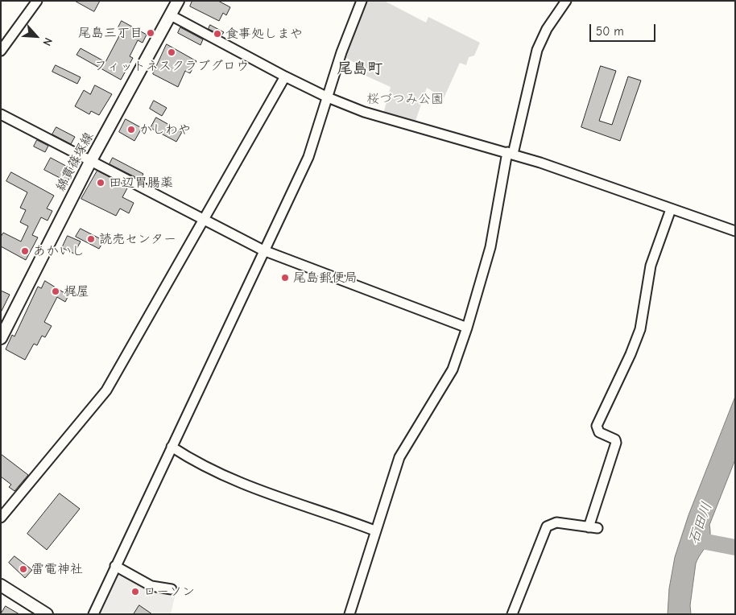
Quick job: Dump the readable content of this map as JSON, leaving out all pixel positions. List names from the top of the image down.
{
  "streets": {
    "main road": ["綿貫篠塚線"]
  },
  "districts": ["尾島町"],
  "water": ["石田川"],
  "parks": ["桜づつみ公園"],
  "places": [
    "尾島三丁目",
    "食事処しまや",
    "フィットネスクラブグロウ",
    "かしわや",
    "田辺胃腸薬",
    "読売センター",
    "あかいし",
    "尾島郵便局",
    "梶屋",
    "雷電神社",
    "ローソン"
  ],
  "scale_bar": "50 m",
  "north": "bottom right"
}
